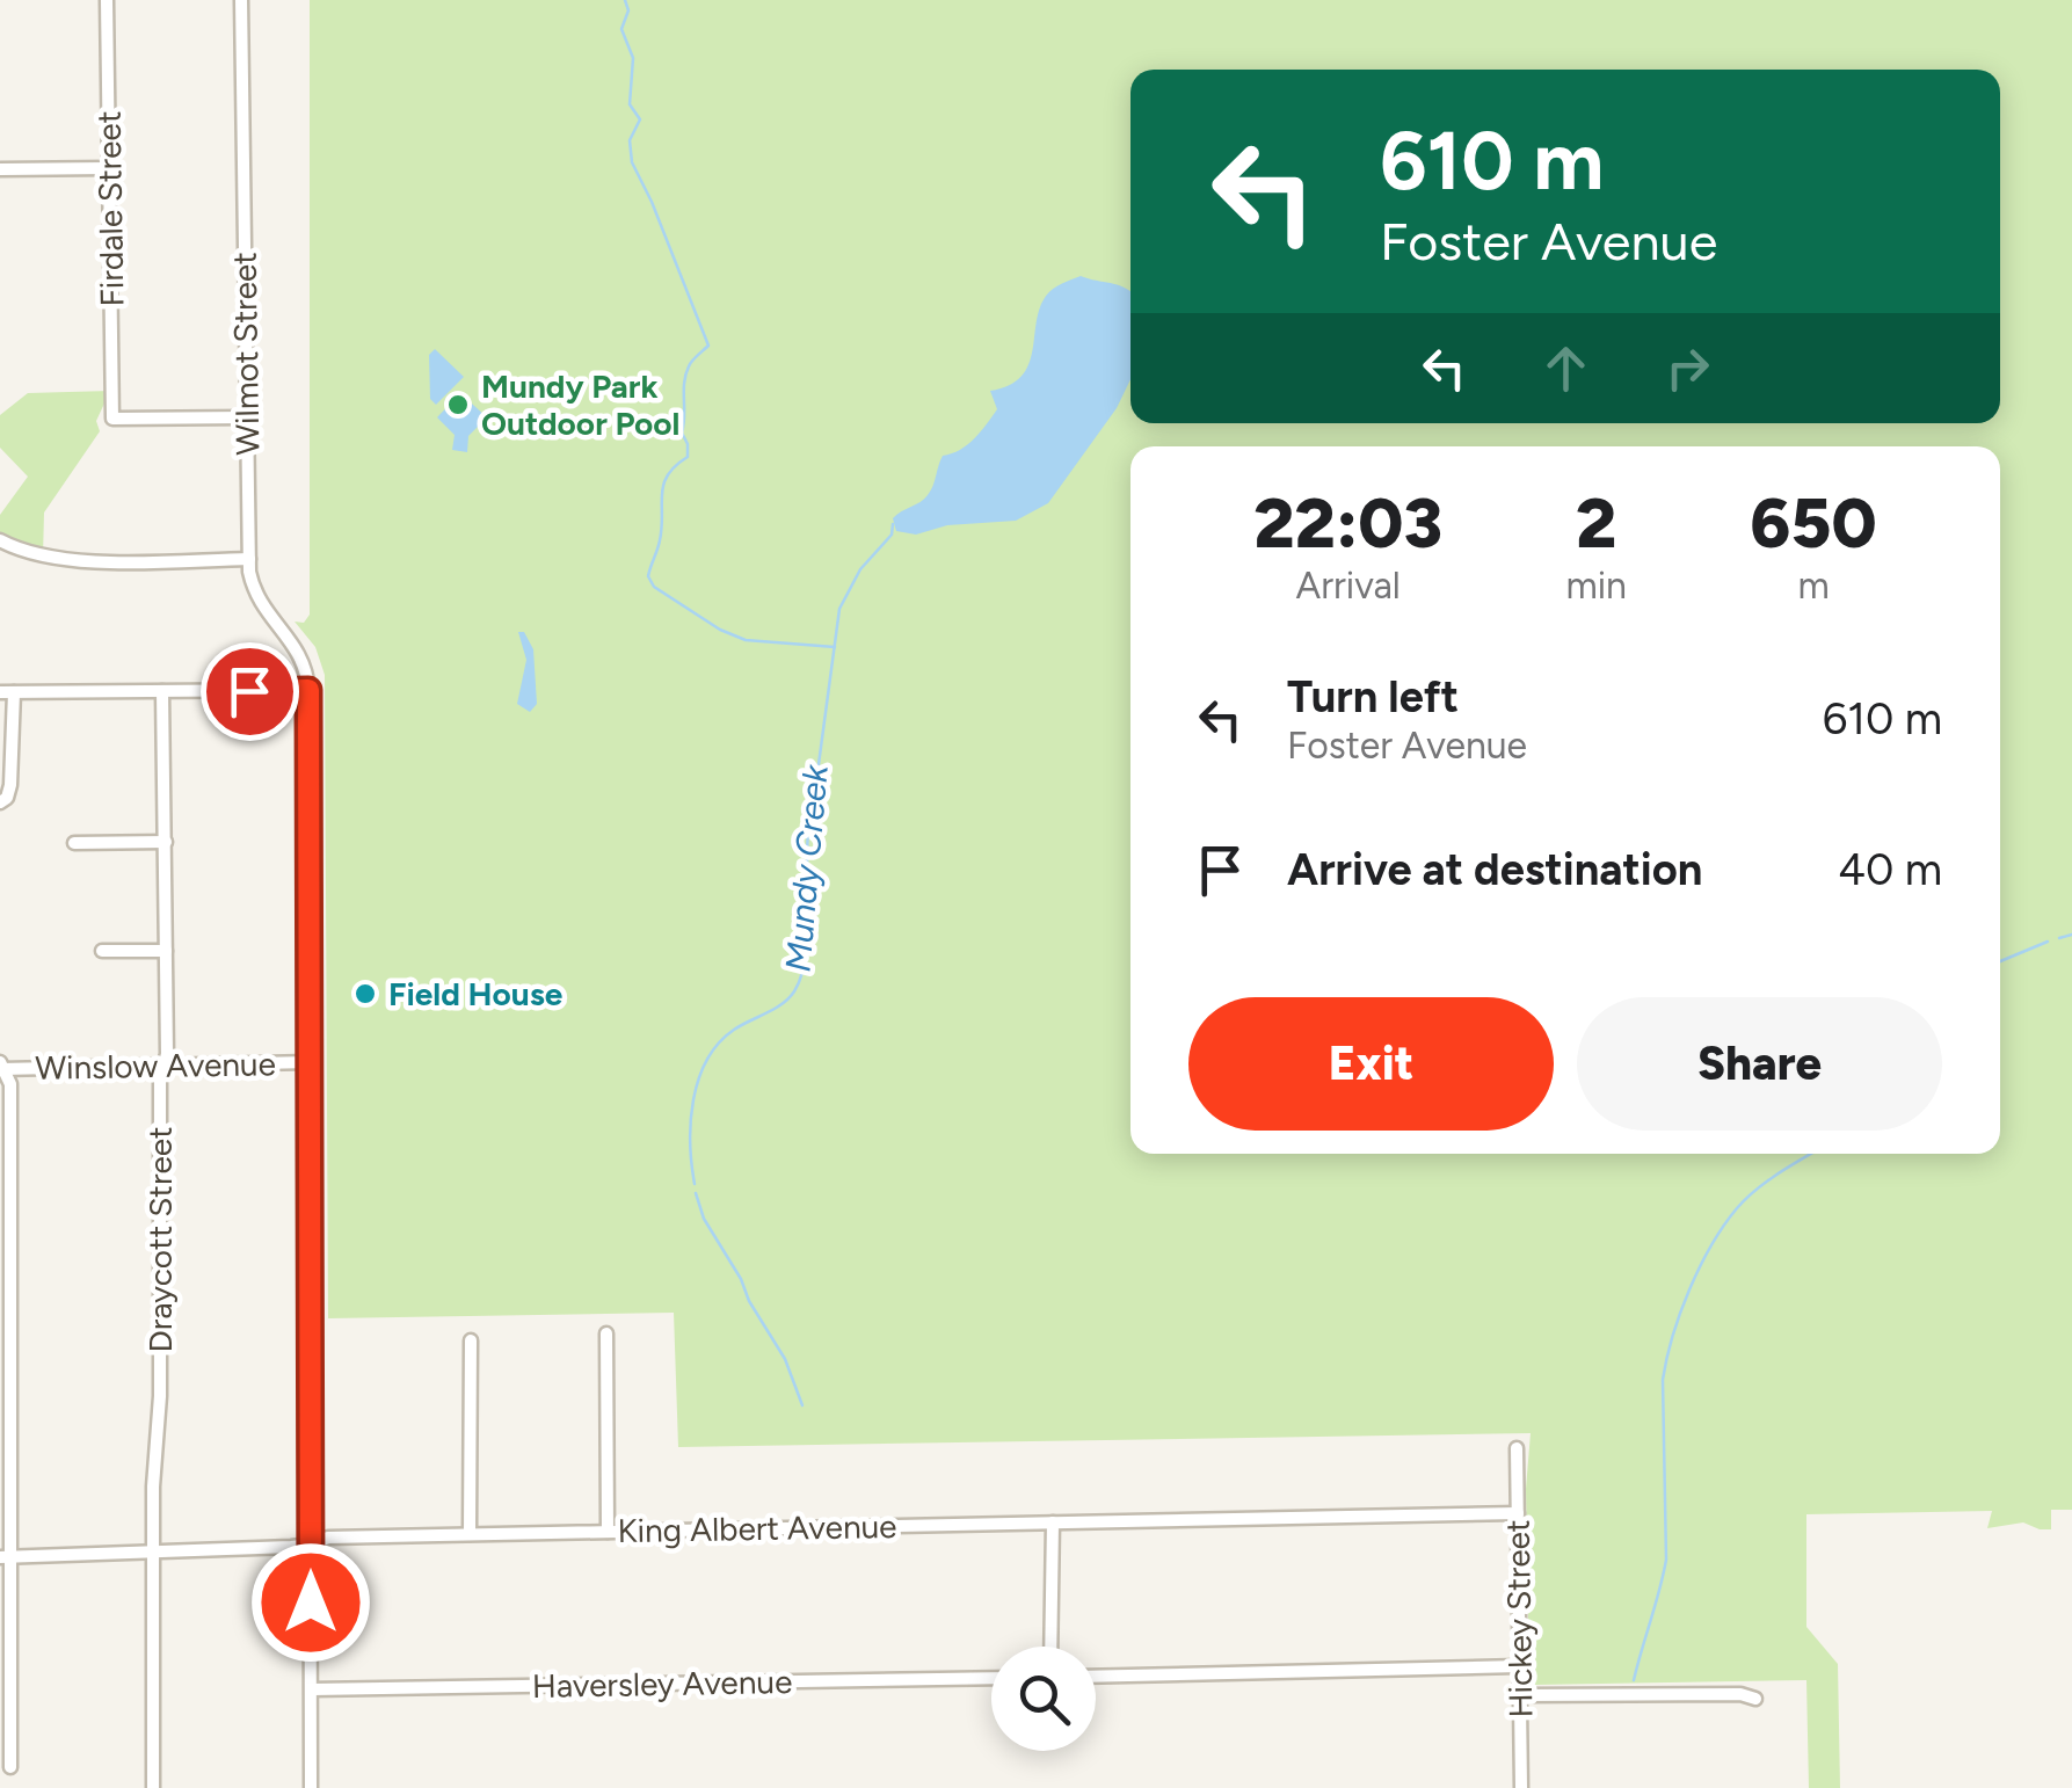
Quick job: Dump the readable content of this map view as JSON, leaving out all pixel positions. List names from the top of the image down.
{
  "streets": {
    "street": [
      "Firdale Street",
      "Wilmot Street",
      "Winslow Avenue",
      "Draycott Street",
      "King Albert Avenue",
      "Hickey Street",
      "Haversley Avenue"
    ]
  },
  "crossings": [
    ["Firdale Street", "Wilmot Street"],
    ["Wilmot Street", "Winslow Avenue"],
    ["Wilmot Street", "King Albert Avenue"],
    ["Wilmot Street", "Haversley Avenue"],
    ["Winslow Avenue", "Draycott Street"],
    ["Draycott Street", "King Albert Avenue"],
    ["King Albert Avenue", "Hickey Street"]
  ],
  "water": ["Mundy Creek"],
  "places": ["Mundy Park Outdoor Pool", "Field House"],
  "page": {
    "turn": ["610 m", "Foster Avenue"],
    "eta": [
      "22:03",
      "Arrival",
      "2",
      "min",
      "650",
      "m"
    ],
    "list": [
      {
        "name": "Turn left",
        "note": "Foster Avenue",
        "value": "610 m"
      },
      {
        "name": "Arrive at destination",
        "value": "40 m"
      }
    ],
    "buttons": ["Exit", "Share"]
  }
}
